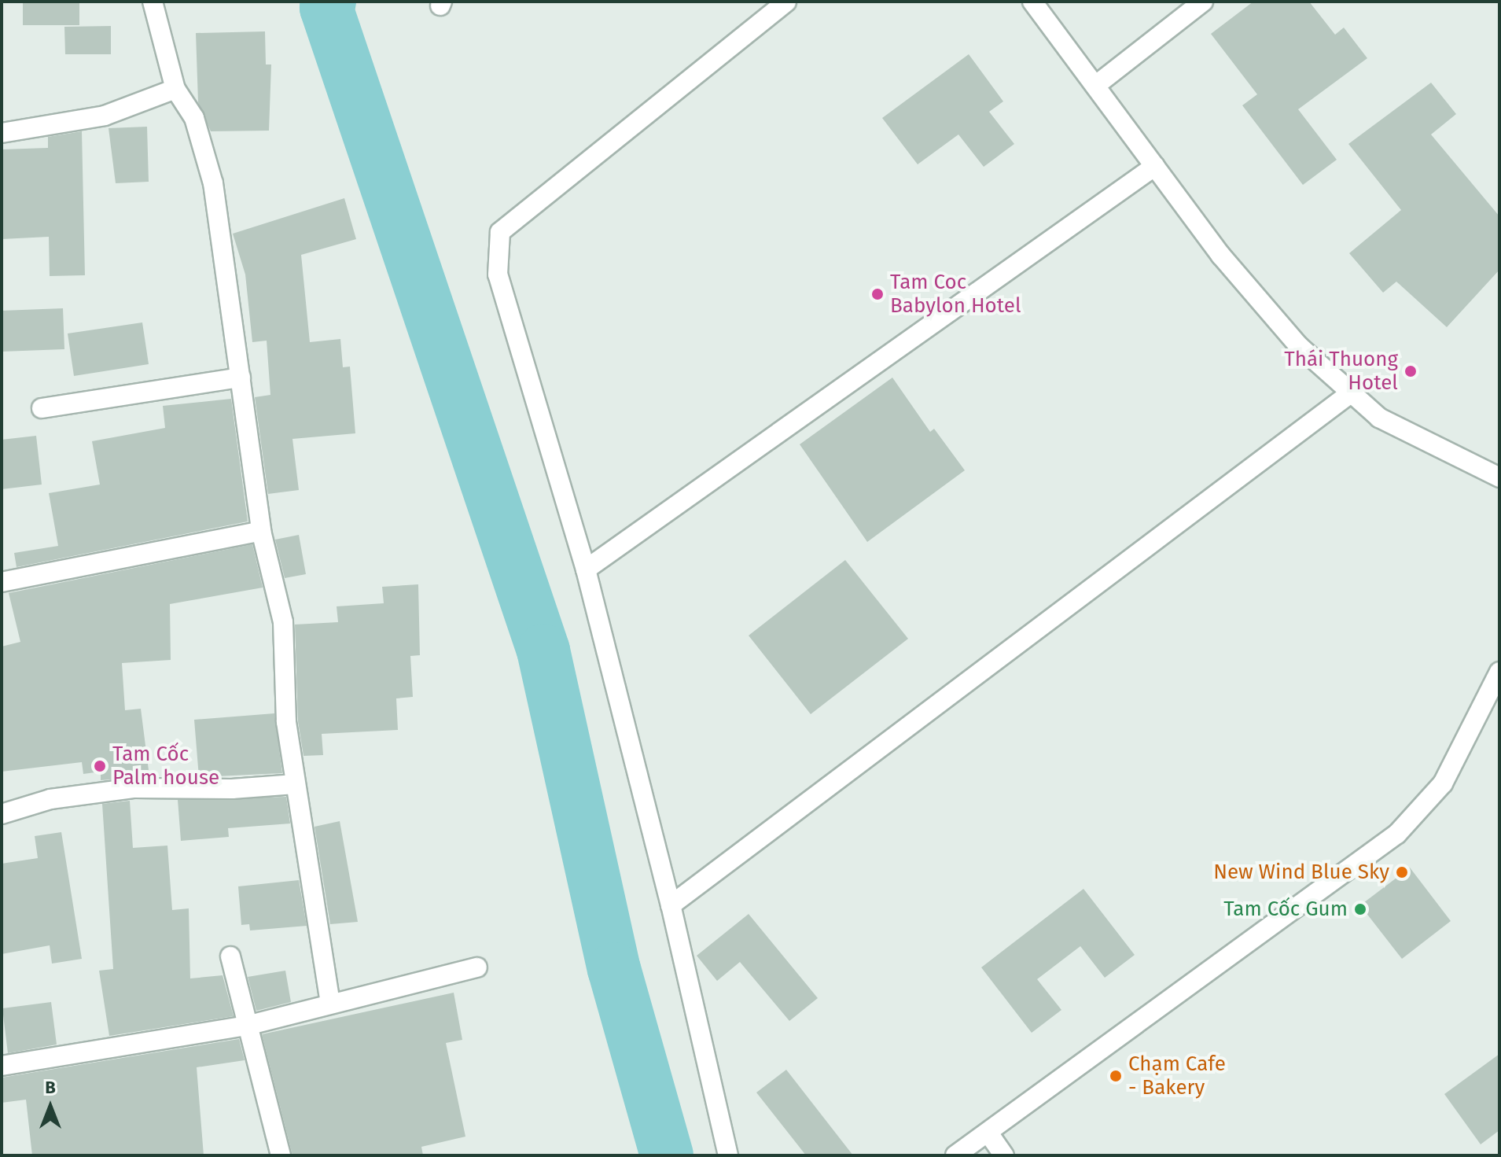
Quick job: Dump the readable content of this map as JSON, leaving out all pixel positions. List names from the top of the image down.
{
  "places": [
    "Tam Coc Babylon Hotel",
    "Thái Thuong Hotel",
    "Tam Cốc Palm house",
    "New Wind Blue Sky",
    "Tam Cốc Gum",
    "Chạm Cafe - Bakery"
  ],
  "north": "top"
}
